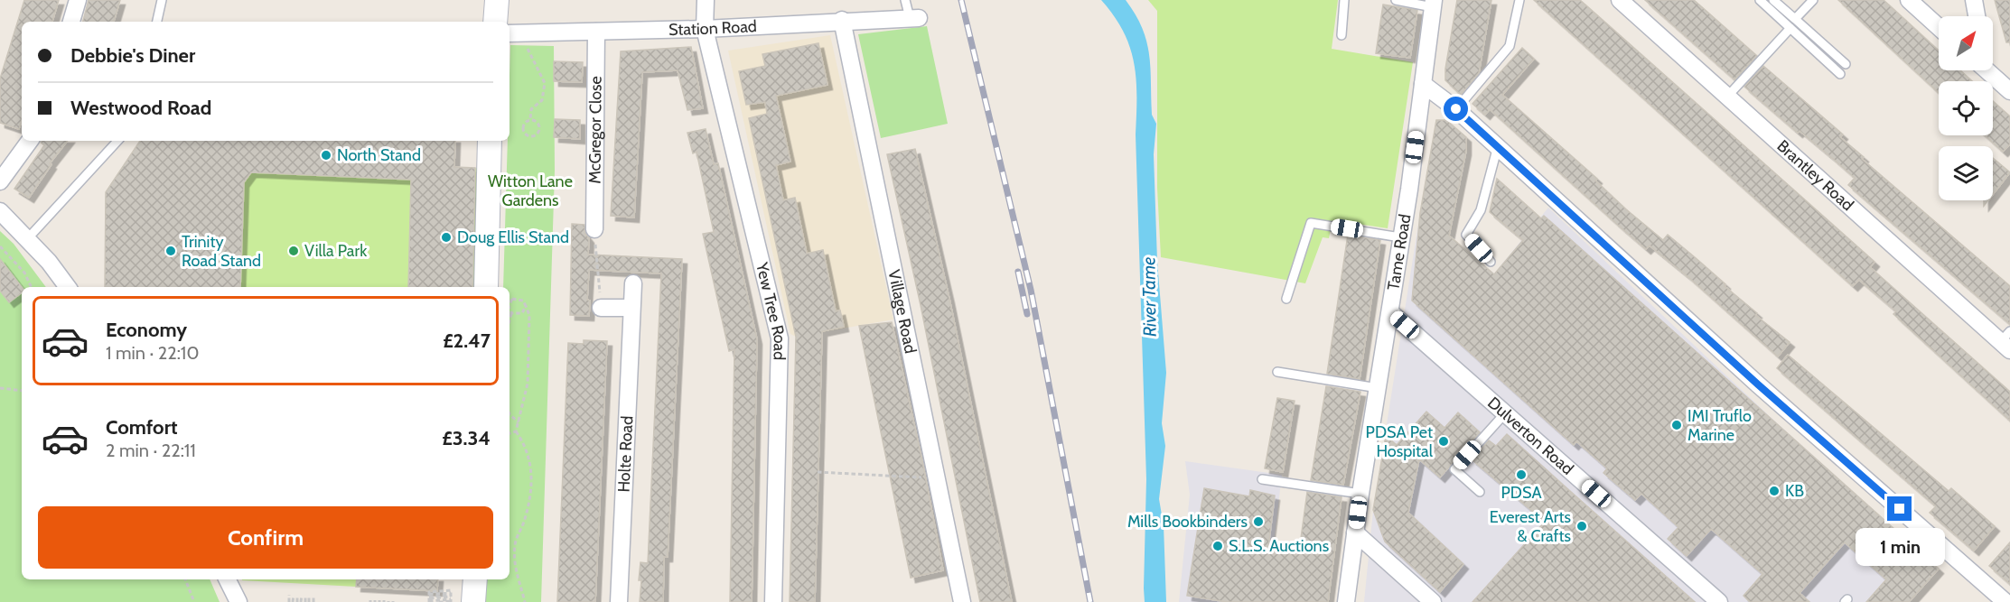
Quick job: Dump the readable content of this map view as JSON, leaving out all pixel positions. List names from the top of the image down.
{
  "streets": {
    "street": [
      "Station Road",
      "McGregor Close",
      "Brantley Road",
      "Tame Road",
      "Village Road",
      "Yew Tree Road",
      "Dulverton Road",
      "Holte Road"
    ]
  },
  "crossings": [
    ["Station Road", "McGregor Close"],
    ["Station Road", "Village Road"],
    ["Station Road", "Yew Tree Road"],
    ["Tame Road", "Dulverton Road"]
  ],
  "water": ["River Tame"],
  "parks": ["Witton Lane Gardens"],
  "places": [
    "North Stand",
    "Doug Ellis Stand",
    "Trinity Road Stand",
    "Villa Park",
    "IMI Truflo Marine",
    "PDSA Pet Hospital",
    "PDSA",
    "KB",
    "Mills Bookbinders",
    "Everest Arts & Crafts",
    "S.L.S. Auctions"
  ],
  "north": "top right",
  "page": {
    "banner": ["Debbie's Diner", "Westwood Road"],
    "list": [
      {
        "name": "Economy",
        "note": "1 min · 22:10",
        "value": "£2.47"
      },
      {
        "name": "Comfort",
        "note": "2 min · 22:11",
        "value": "£3.34"
      }
    ],
    "buttons": "Confirm",
    "bubble": "1 min"
  }
}
